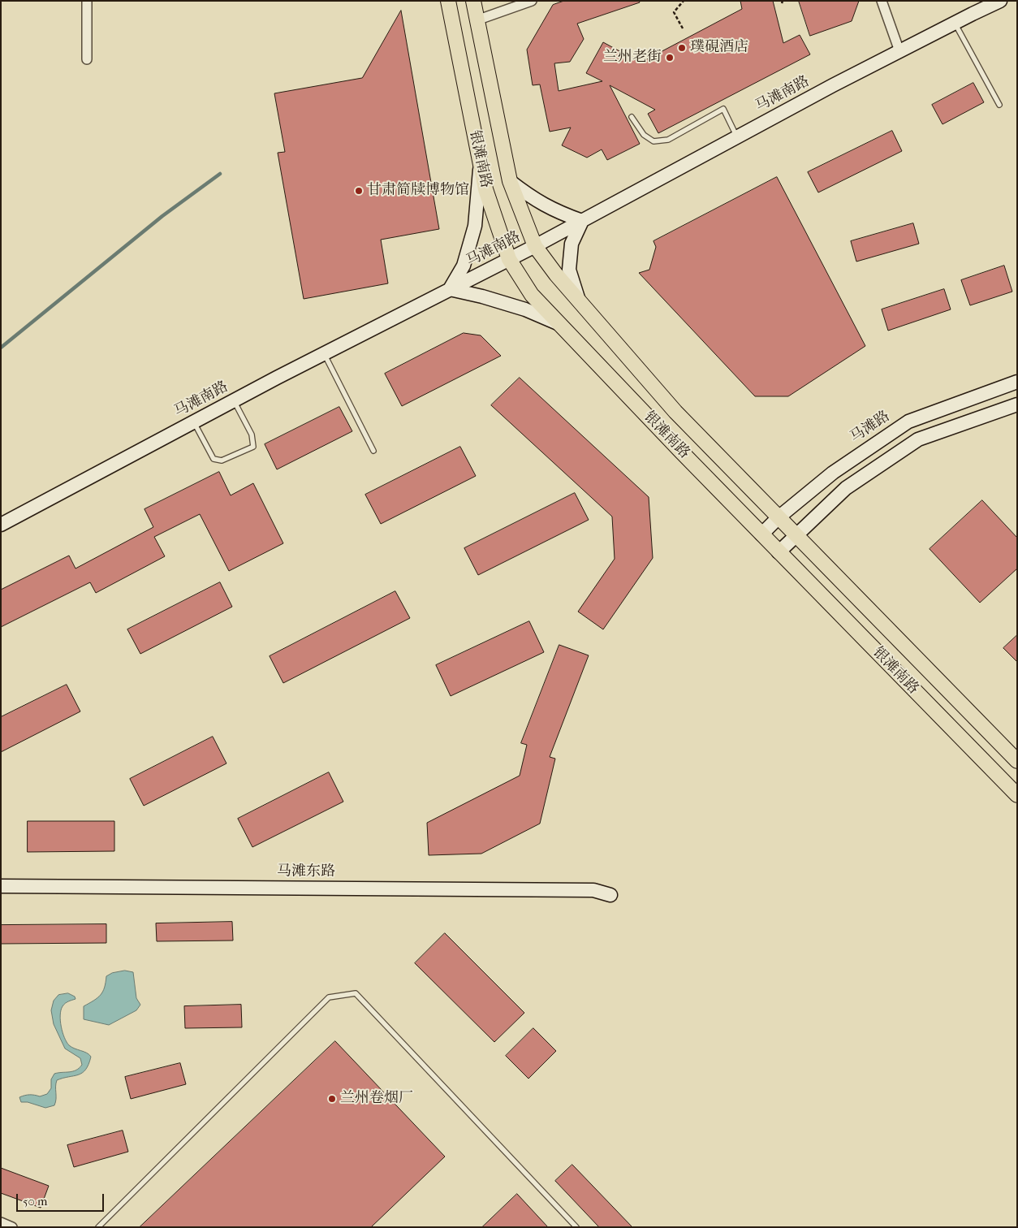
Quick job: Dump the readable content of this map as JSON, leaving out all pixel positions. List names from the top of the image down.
{
  "streets": {
    "main road": [
      "马滩南路",
      "银滩南路",
      "马滩路",
      "马滩东路"
    ]
  },
  "crossings": [
    ["马滩南路", "银滩南路"],
    ["银滩南路", "马滩路"]
  ],
  "places": [
    "璞硯酒店",
    "兰州老街",
    "甘肃简牍博物馆",
    "兰州卷烟厂"
  ],
  "scale_bar": "50 m"
}
